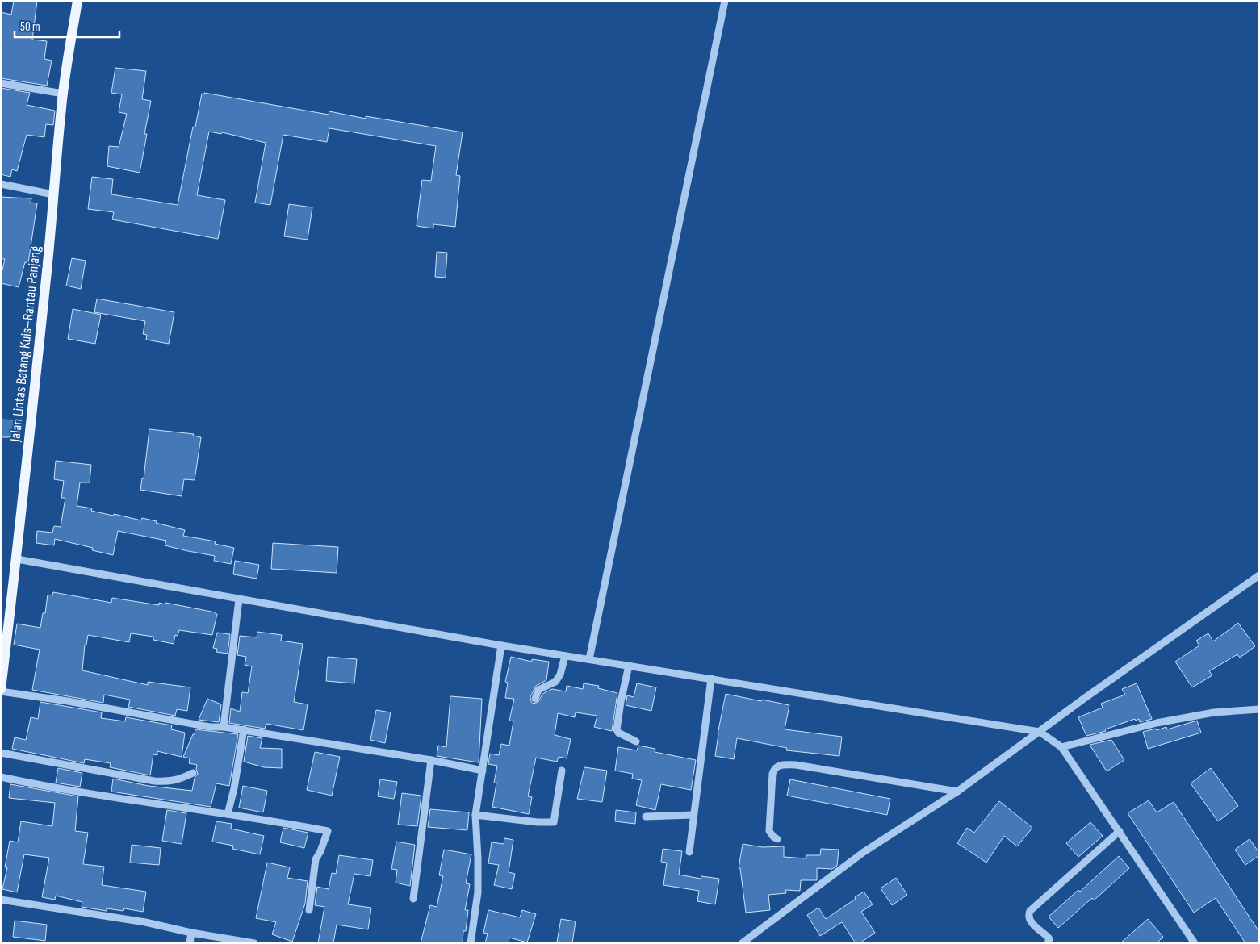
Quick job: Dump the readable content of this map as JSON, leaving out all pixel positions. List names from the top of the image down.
{
  "streets": {
    "main road": ["Jalan Lintas Batang Kuis–Rantau Panjang"]
  },
  "scale_bar": "50 m"
}
